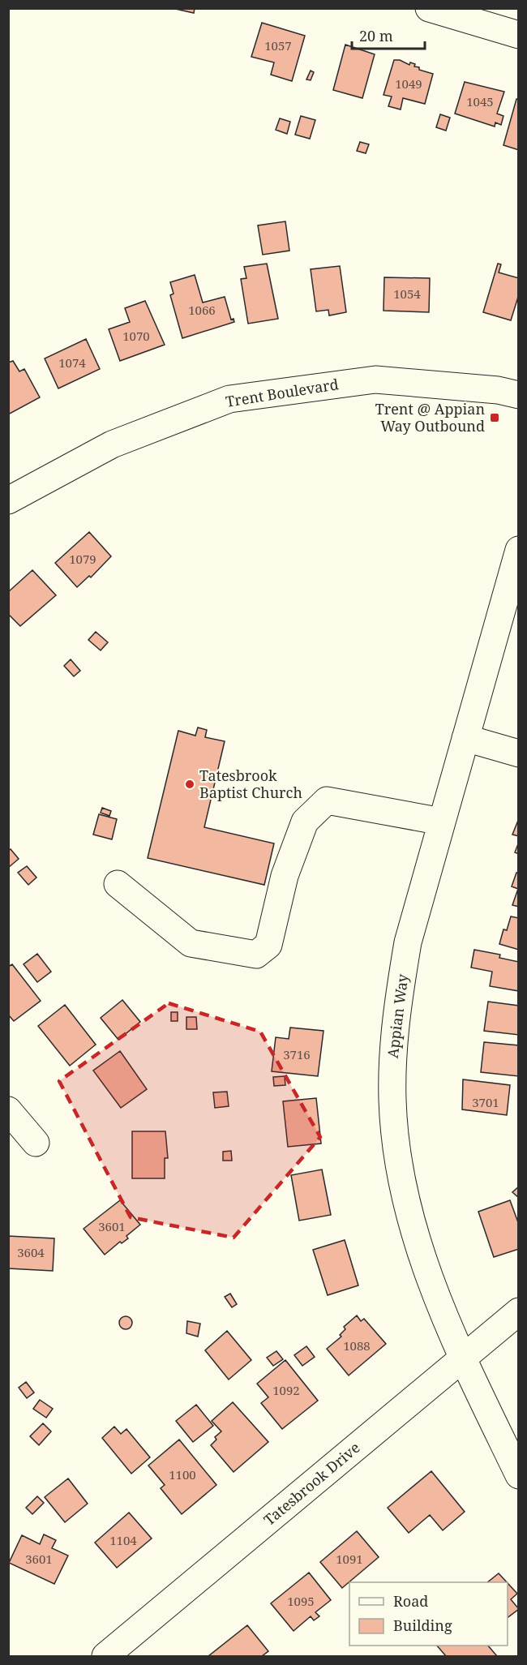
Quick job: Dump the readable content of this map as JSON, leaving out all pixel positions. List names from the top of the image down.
{
  "streets": {
    "street": ["Trent Boulevard", "Appian Way", "Tatesbrook Drive"]
  },
  "crossings": [
    ["Appian Way", "Tatesbrook Drive"]
  ],
  "places": {
    "transit": ["Trent @ Appian Way Outbound"],
    "other": ["Tatesbrook Baptist Church"]
  },
  "house_numbers": [
    "1057",
    "1049",
    "1045",
    "1054",
    "1066",
    "1070",
    "1074",
    "1079",
    "3716",
    "3701",
    "3601",
    "3604",
    "1088",
    "1092",
    "1100",
    "1104",
    "3601",
    "1091",
    "1095"
  ],
  "legend": ["Road", "Building"],
  "scale_bar": "20 m"
}
